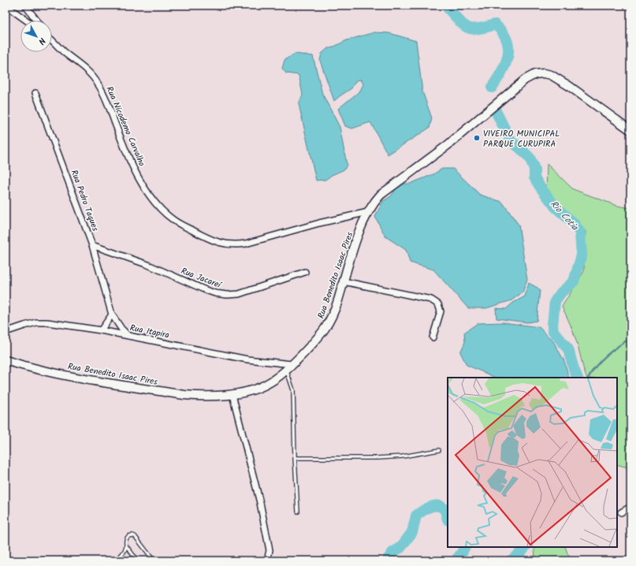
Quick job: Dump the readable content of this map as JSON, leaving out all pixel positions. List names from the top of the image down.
{
  "streets": {
    "street": [
      "Rua Nicodemo Carvalho",
      "Rua Pedro Taques",
      "Rua Benedito Isaac Pires",
      "Rua Jacareí",
      "Rua Itapira"
    ]
  },
  "crossings": [
    ["Rua Nicodemo Carvalho", "Rua Benedito Isaac Pires"],
    ["Rua Pedro Taques", "Rua Jacareí"],
    ["Rua Pedro Taques", "Rua Itapira"],
    ["Rua Benedito Isaac Pires", "Rua Itapira"]
  ],
  "water": ["Rio Cotia"],
  "places": ["VIVEIRO MUNICIPAL PARQUE CURUPIRA"],
  "north": "bottom right"
}
